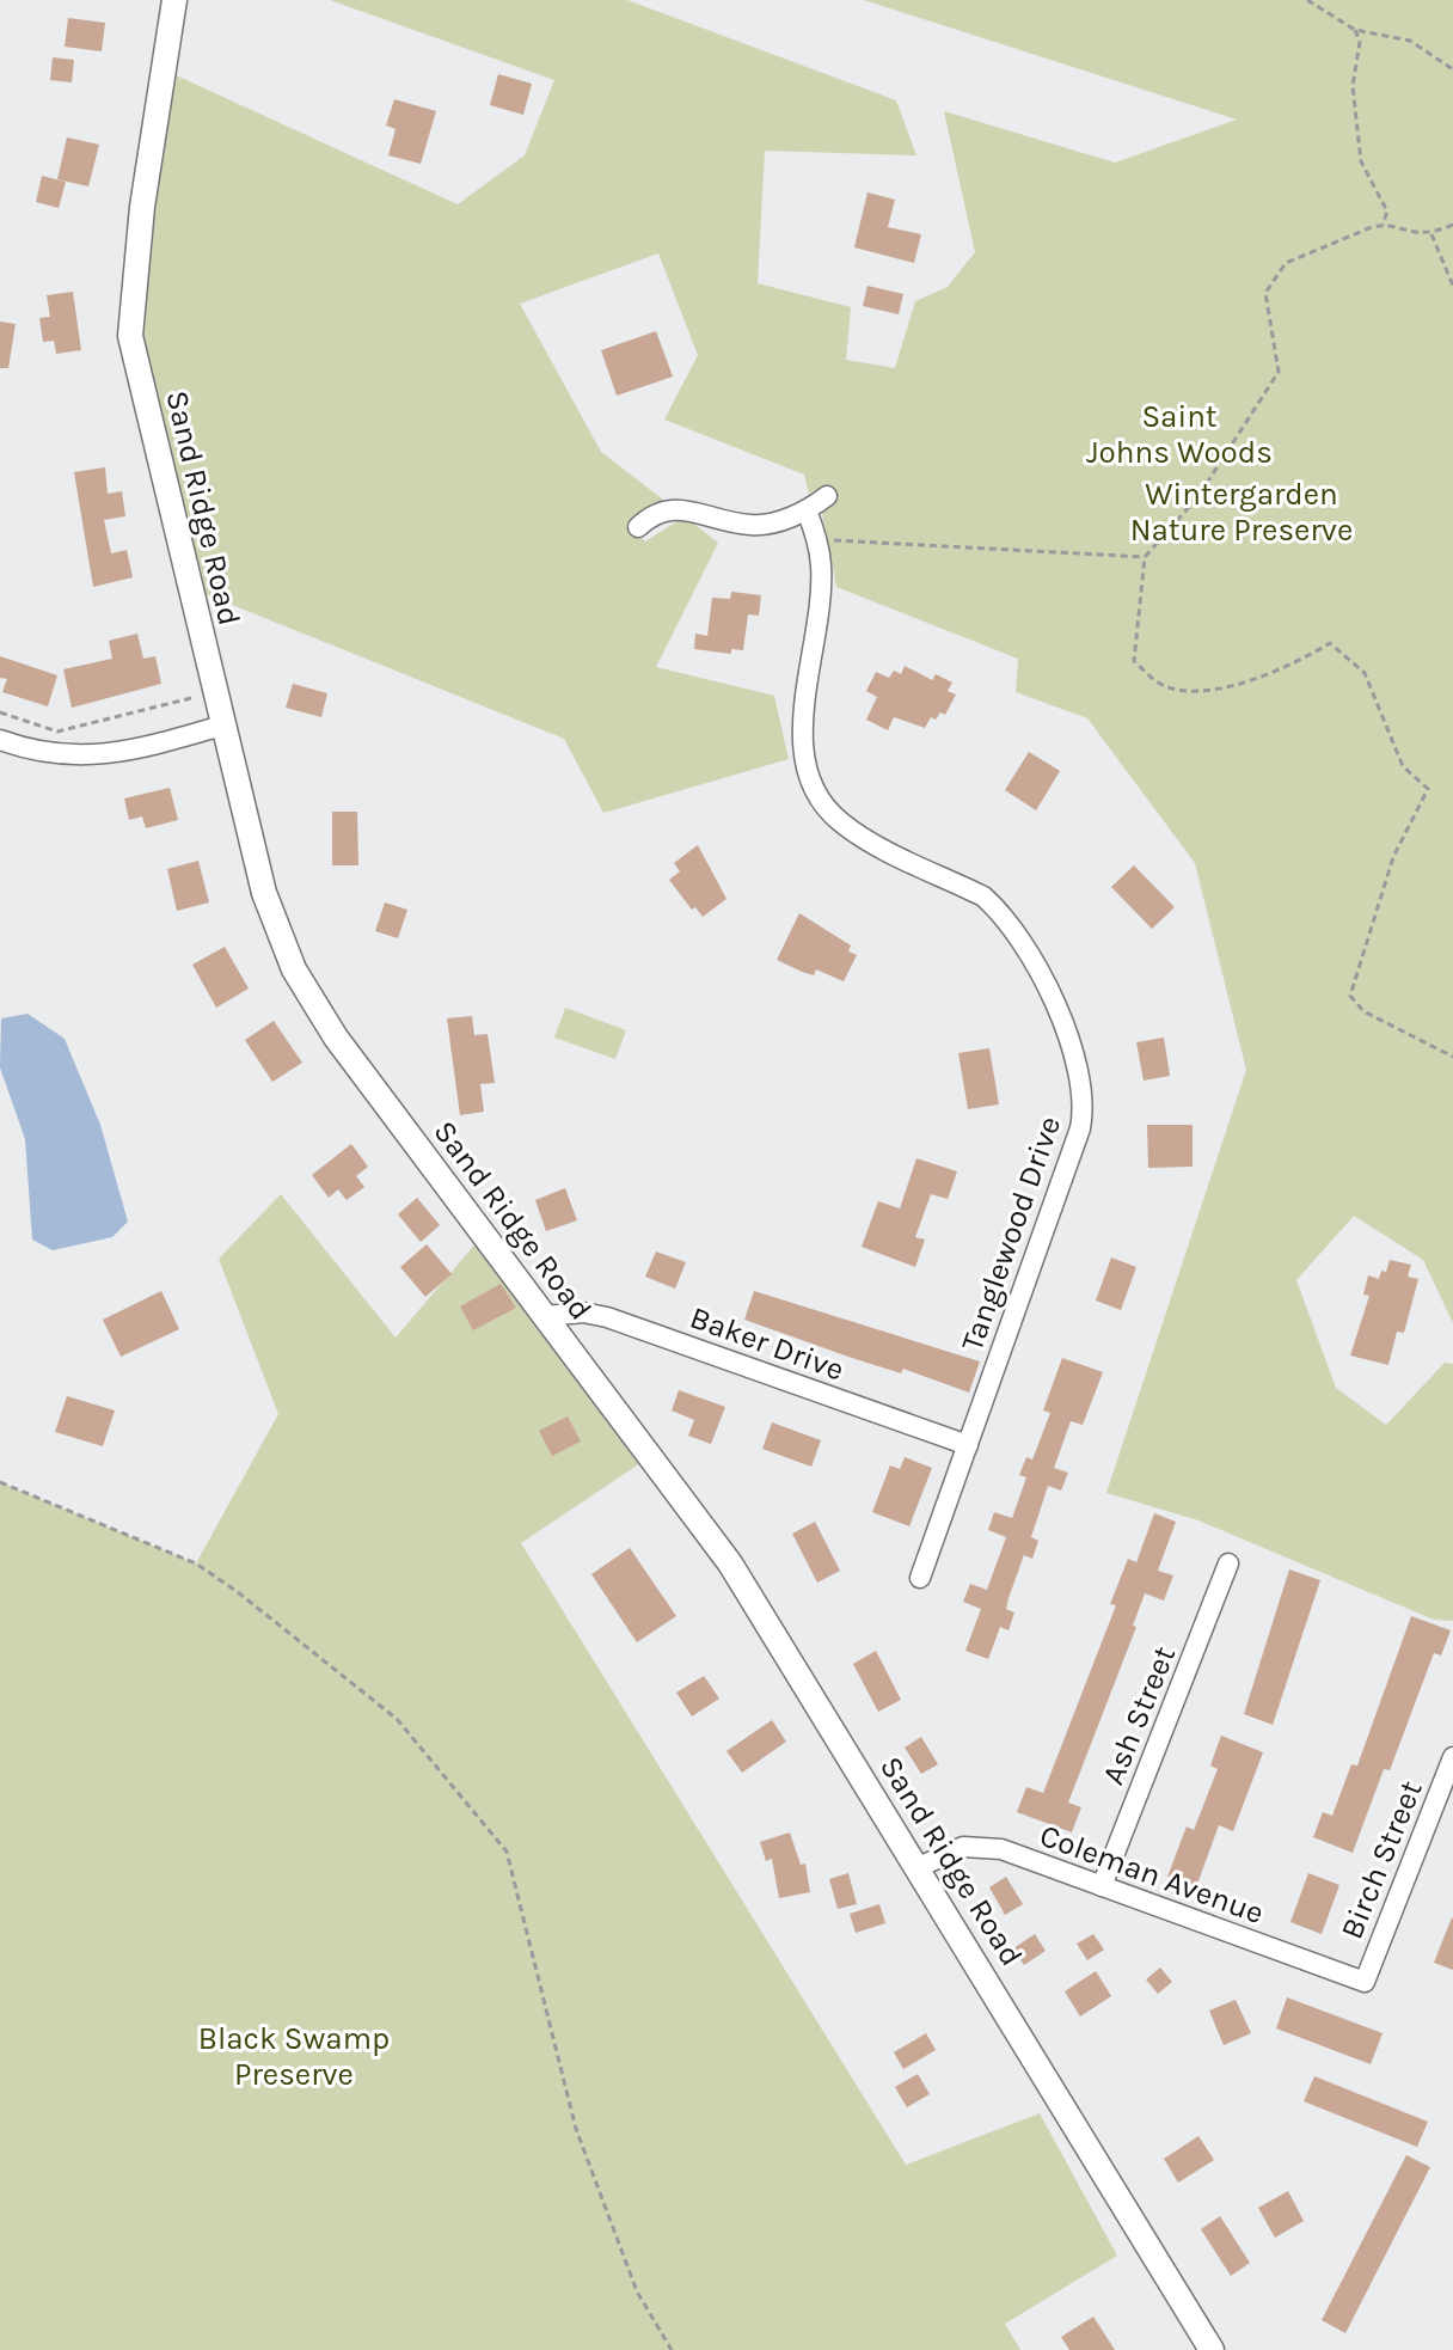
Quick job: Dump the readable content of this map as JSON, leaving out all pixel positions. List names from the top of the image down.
{
  "streets": {
    "street": [
      "Sand Ridge Road",
      "Tanglewood Drive",
      "Baker Drive",
      "Ash Street",
      "Birch Street",
      "Coleman Avenue"
    ]
  },
  "crossings": [
    ["Sand Ridge Road", "Baker Drive"],
    ["Sand Ridge Road", "Coleman Avenue"],
    ["Tanglewood Drive", "Baker Drive"],
    ["Ash Street", "Coleman Avenue"],
    ["Birch Street", "Coleman Avenue"]
  ],
  "parks": ["Saint Johns Woods", "Wintergarden Nature Preserve", "Black Swamp Preserve"]
}
